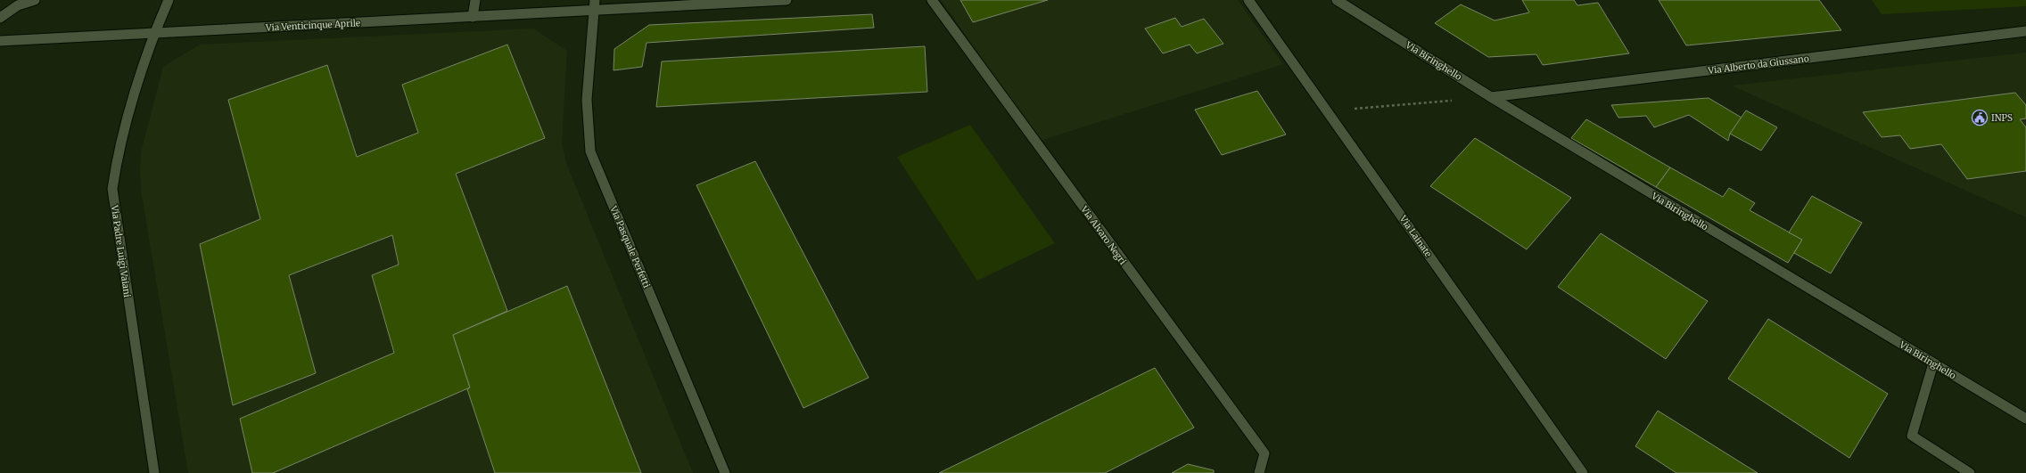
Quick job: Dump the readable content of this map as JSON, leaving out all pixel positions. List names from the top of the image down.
{
  "streets": {
    "street": [
      "Via Venticinque Aprile",
      "Via Biringhello",
      "Via Alberto da Giussano",
      "Via Alvaro Negri",
      "Via Lainate",
      "Via Pasquale Perfetti",
      "Via Padre Luigi Vaiani"
    ]
  },
  "crossings": [
    ["Via Venticinque Aprile", "Via Pasquale Perfetti"],
    ["Via Venticinque Aprile", "Via Padre Luigi Vaiani"],
    ["Via Biringhello", "Via Alberto da Giussano"]
  ],
  "places": {
    "public building": ["INPS"]
  }
}
